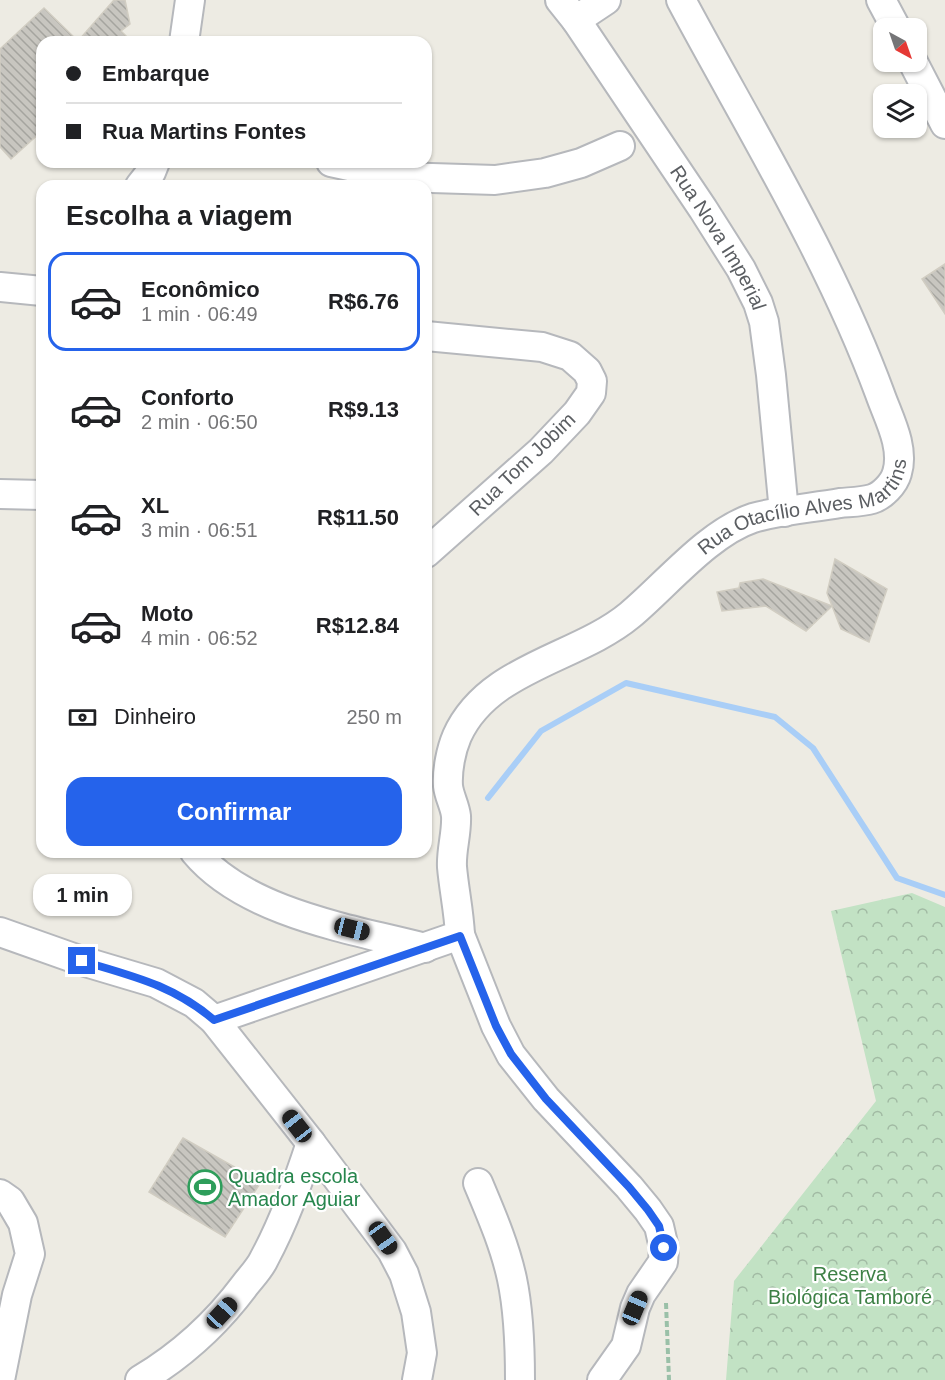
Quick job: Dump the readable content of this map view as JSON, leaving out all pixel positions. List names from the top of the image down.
{
  "streets": {
    "street": ["Rua Nova Imperial", "Rua Tom Jobim", "Rua Otacílio Alves Martins"]
  },
  "crossings": [
    ["Rua Nova Imperial", "Rua Otacílio Alves Martins"]
  ],
  "parks": ["Reserva Biológica Tamboré"],
  "places": {
    "sports": ["Quadra escola Amador Aguiar"]
  },
  "north": "bottom right",
  "page": {
    "banner": ["Embarque", "Rua Martins Fontes"],
    "heading": "Escolha a viagem",
    "list": [
      {
        "name": "Econômico",
        "note": "1 min · 06:49",
        "value": "R$6.76"
      },
      {
        "name": "Conforto",
        "note": "2 min · 06:50",
        "value": "R$9.13"
      },
      {
        "name": "XL",
        "note": "3 min · 06:51",
        "value": "R$11.50"
      },
      {
        "name": "Moto",
        "note": "4 min · 06:52",
        "value": "R$12.84"
      }
    ],
    "pay": ["Dinheiro", "250 m"],
    "buttons": "Confirmar",
    "bubble": "1 min"
  }
}
